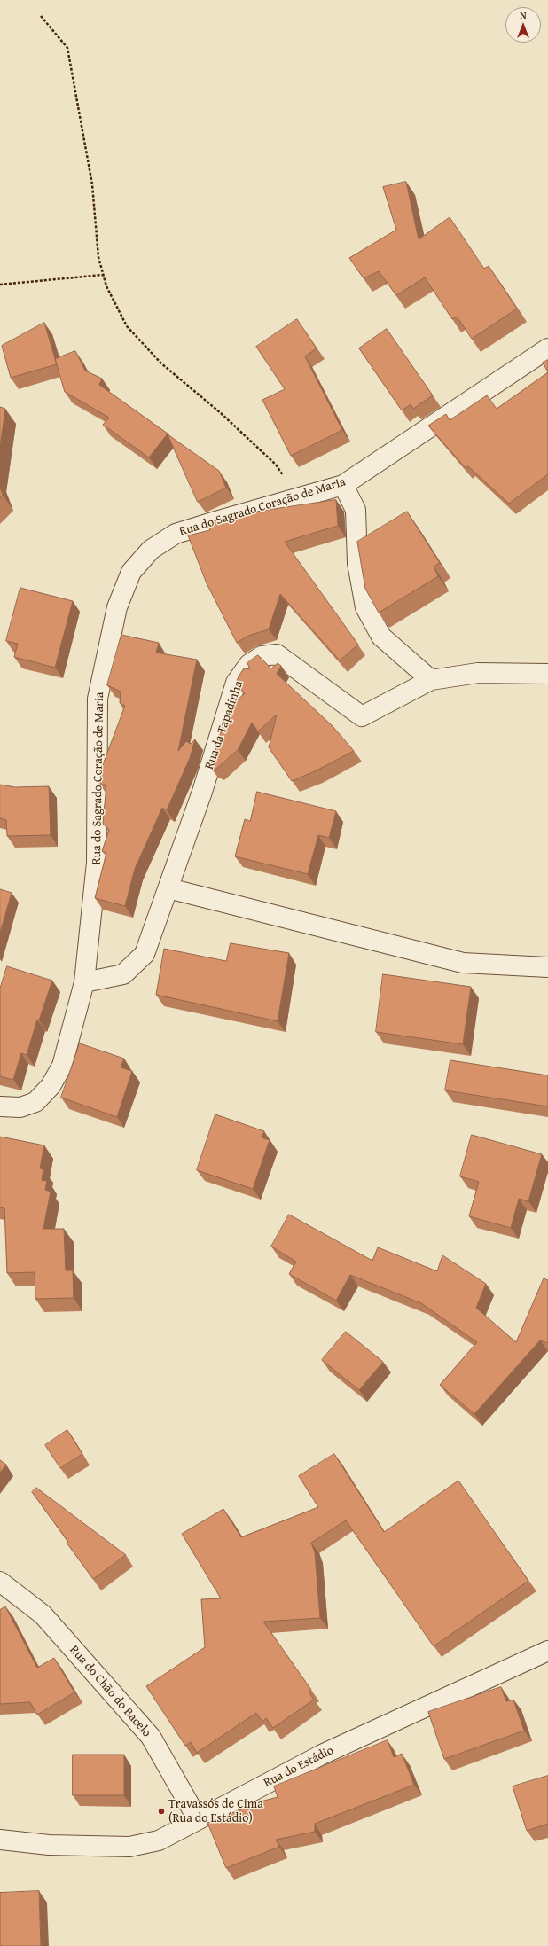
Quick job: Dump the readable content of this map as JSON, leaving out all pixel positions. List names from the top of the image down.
{
  "streets": {
    "street": [
      "Rua do Sagrado Coração de Maria",
      "Rua da Tapadinha",
      "Rua do Chão do Bacelo",
      "Rua do Estádio"
    ]
  },
  "crossings": [
    ["Rua do Sagrado Coração de Maria", "Rua da Tapadinha"],
    ["Rua do Chão do Bacelo", "Rua do Estádio"]
  ],
  "places": ["Travassós de Cima (Rua do Estádio)"],
  "north": "top"
}
